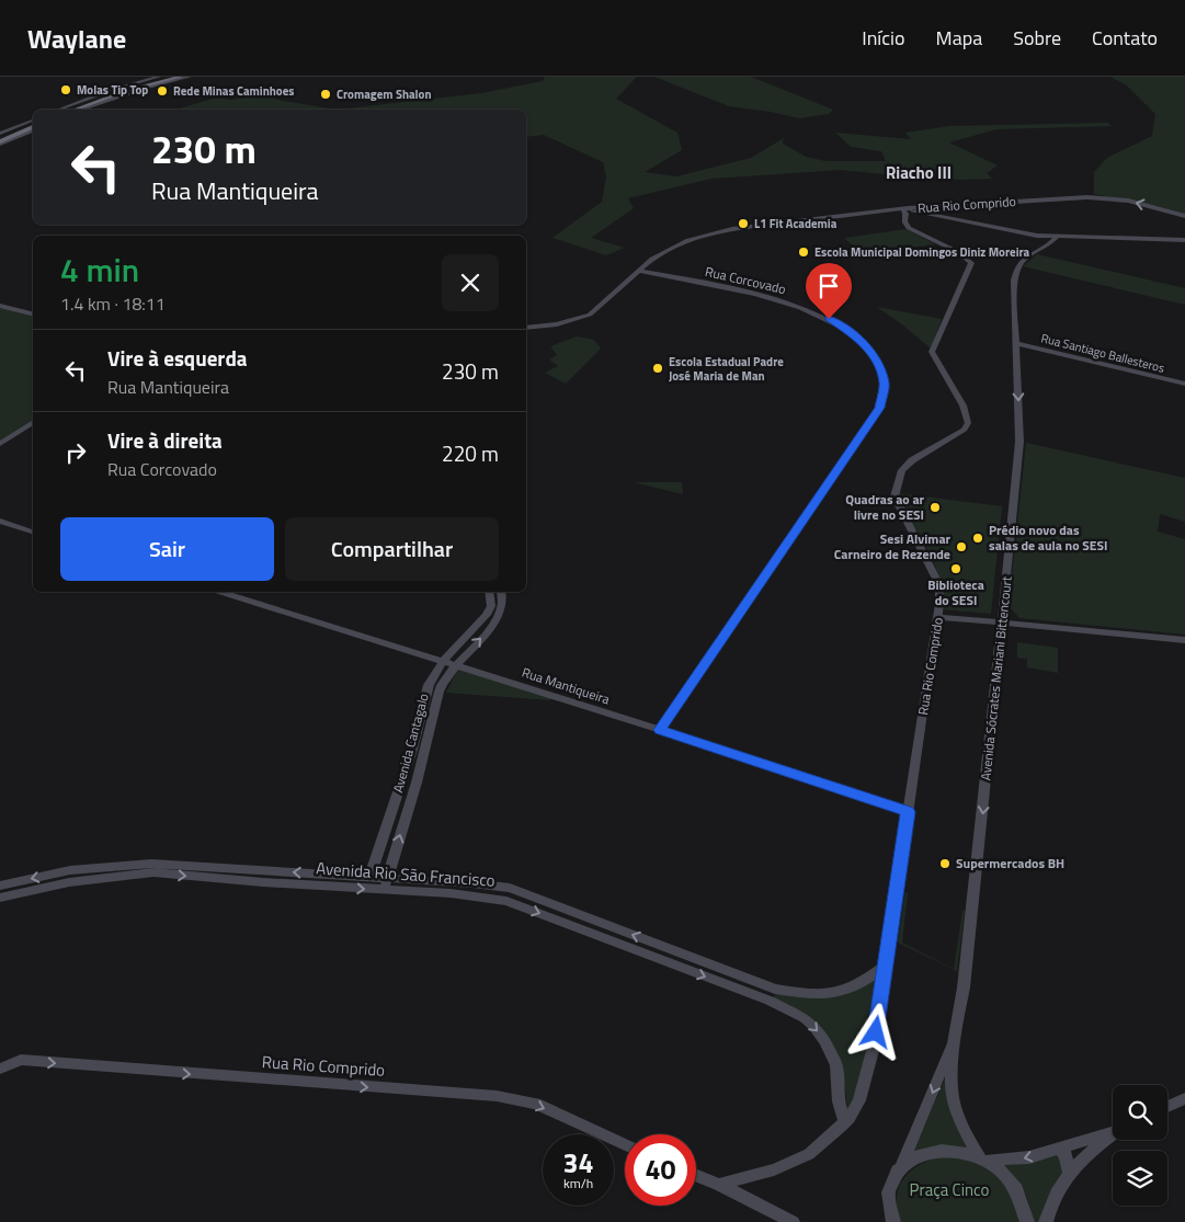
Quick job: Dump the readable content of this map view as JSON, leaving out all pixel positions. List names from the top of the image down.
{
  "streets": {
    "street": [
      "Rua Rio Comprido",
      "Rua Corcovado",
      "Rua Santiago Ballesteros",
      "Avenida Sócrates Mariani Bittencourt",
      "Rua Mantiqueira",
      "Avenida Cantagalo",
      "Avenida Rio São Francisco"
    ]
  },
  "crossings": [
    ["Rua Rio Comprido", "Rua Mantiqueira"],
    ["Rua Rio Comprido", "Avenida Rio São Francisco"],
    ["Rua Corcovado", "Rua Mantiqueira"],
    ["Rua Santiago Ballesteros", "Avenida Sócrates Mariani Bittencourt"],
    ["Rua Mantiqueira", "Avenida Cantagalo"],
    ["Avenida Cantagalo", "Avenida Rio São Francisco"]
  ],
  "one_way": ["Avenida Sócrates Mariani Bittencourt"],
  "districts": ["Riacho III"],
  "parks": ["Praça Cinco"],
  "places": [
    "Molas Tip Top",
    "Rede Minas Caminhoes",
    "Cromagem Shalon",
    "L1 Fit Academia",
    "Escola Municipal Domingos Diniz Moreira",
    "Escola Estadual Padre José Maria de Man",
    "Quadras ao ar livre no SESI",
    "Prédio novo das salas de aula no SESI",
    "Sesi Alvimar Carneiro de Rezende",
    "Biblioteca do SESI",
    "Supermercados BH"
  ],
  "page": {
    "header": "Waylane",
    "nav": [
      "Início",
      "Mapa",
      "Sobre",
      "Contato"
    ],
    "turn": ["230 m", "Rua Mantiqueira"],
    "heading": ["4 min", "1.4 km · 18:11"],
    "list": [
      {
        "name": "Vire à esquerda",
        "note": "Rua Mantiqueira",
        "value": "230 m"
      },
      {
        "name": "Vire à direita",
        "note": "Rua Corcovado",
        "value": "220 m"
      }
    ],
    "buttons": ["Sair", "Compartilhar"],
    "speed": "34 km/h",
    "limit": "40"
  }
}
